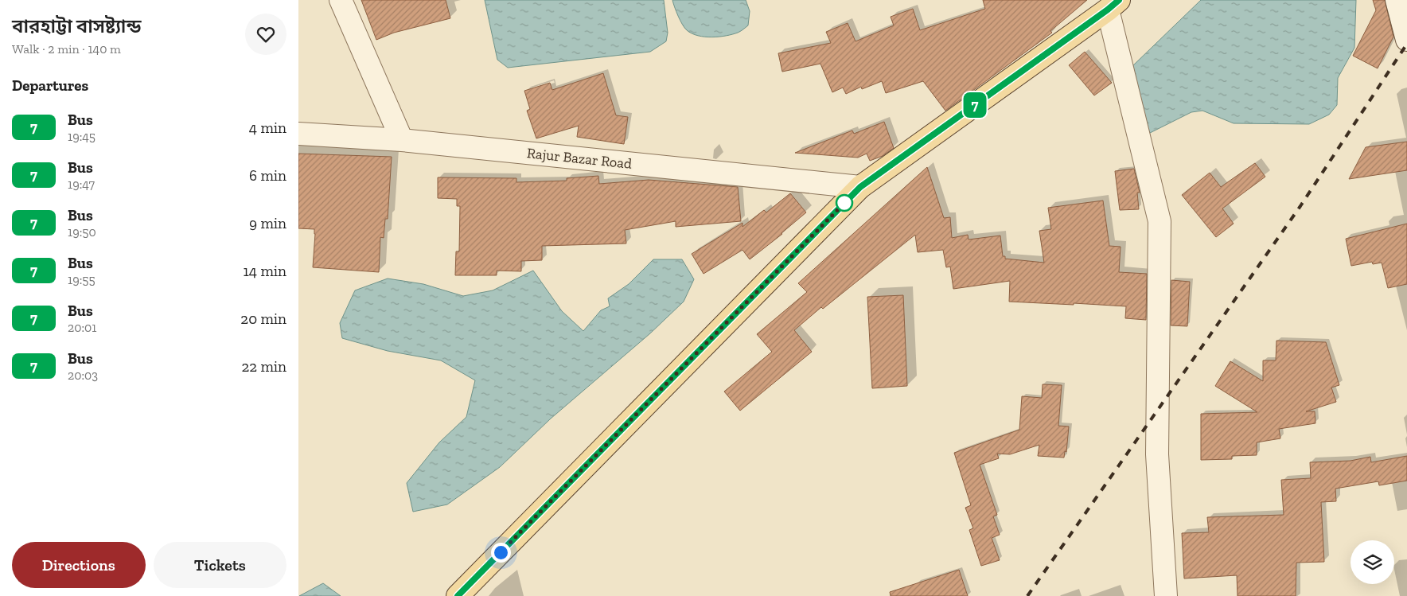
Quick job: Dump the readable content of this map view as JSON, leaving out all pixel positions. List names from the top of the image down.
{
  "streets": {
    "street": ["Rajur Bazar Road"]
  },
  "lines": ["bus line 7"],
  "page": {
    "heading": [
      ["বারহাট্টা বাসষ্ট্যান্ড", "Walk · 2 min · 140 m"],
      "Departures"
    ],
    "on_map": "7",
    "list": [
      {
        "mark": "7",
        "name": "Bus",
        "note": "19:45",
        "value": "4 min"
      },
      {
        "mark": "7",
        "name": "Bus",
        "note": "19:47",
        "value": "6 min"
      },
      {
        "mark": "7",
        "name": "Bus",
        "note": "19:50",
        "value": "9 min"
      },
      {
        "mark": "7",
        "name": "Bus",
        "note": "19:55",
        "value": "14 min"
      },
      {
        "mark": "7",
        "name": "Bus",
        "note": "20:01",
        "value": "20 min"
      },
      {
        "mark": "7",
        "name": "Bus",
        "note": "20:03",
        "value": "22 min"
      }
    ],
    "buttons": ["Directions", "Tickets"]
  }
}
